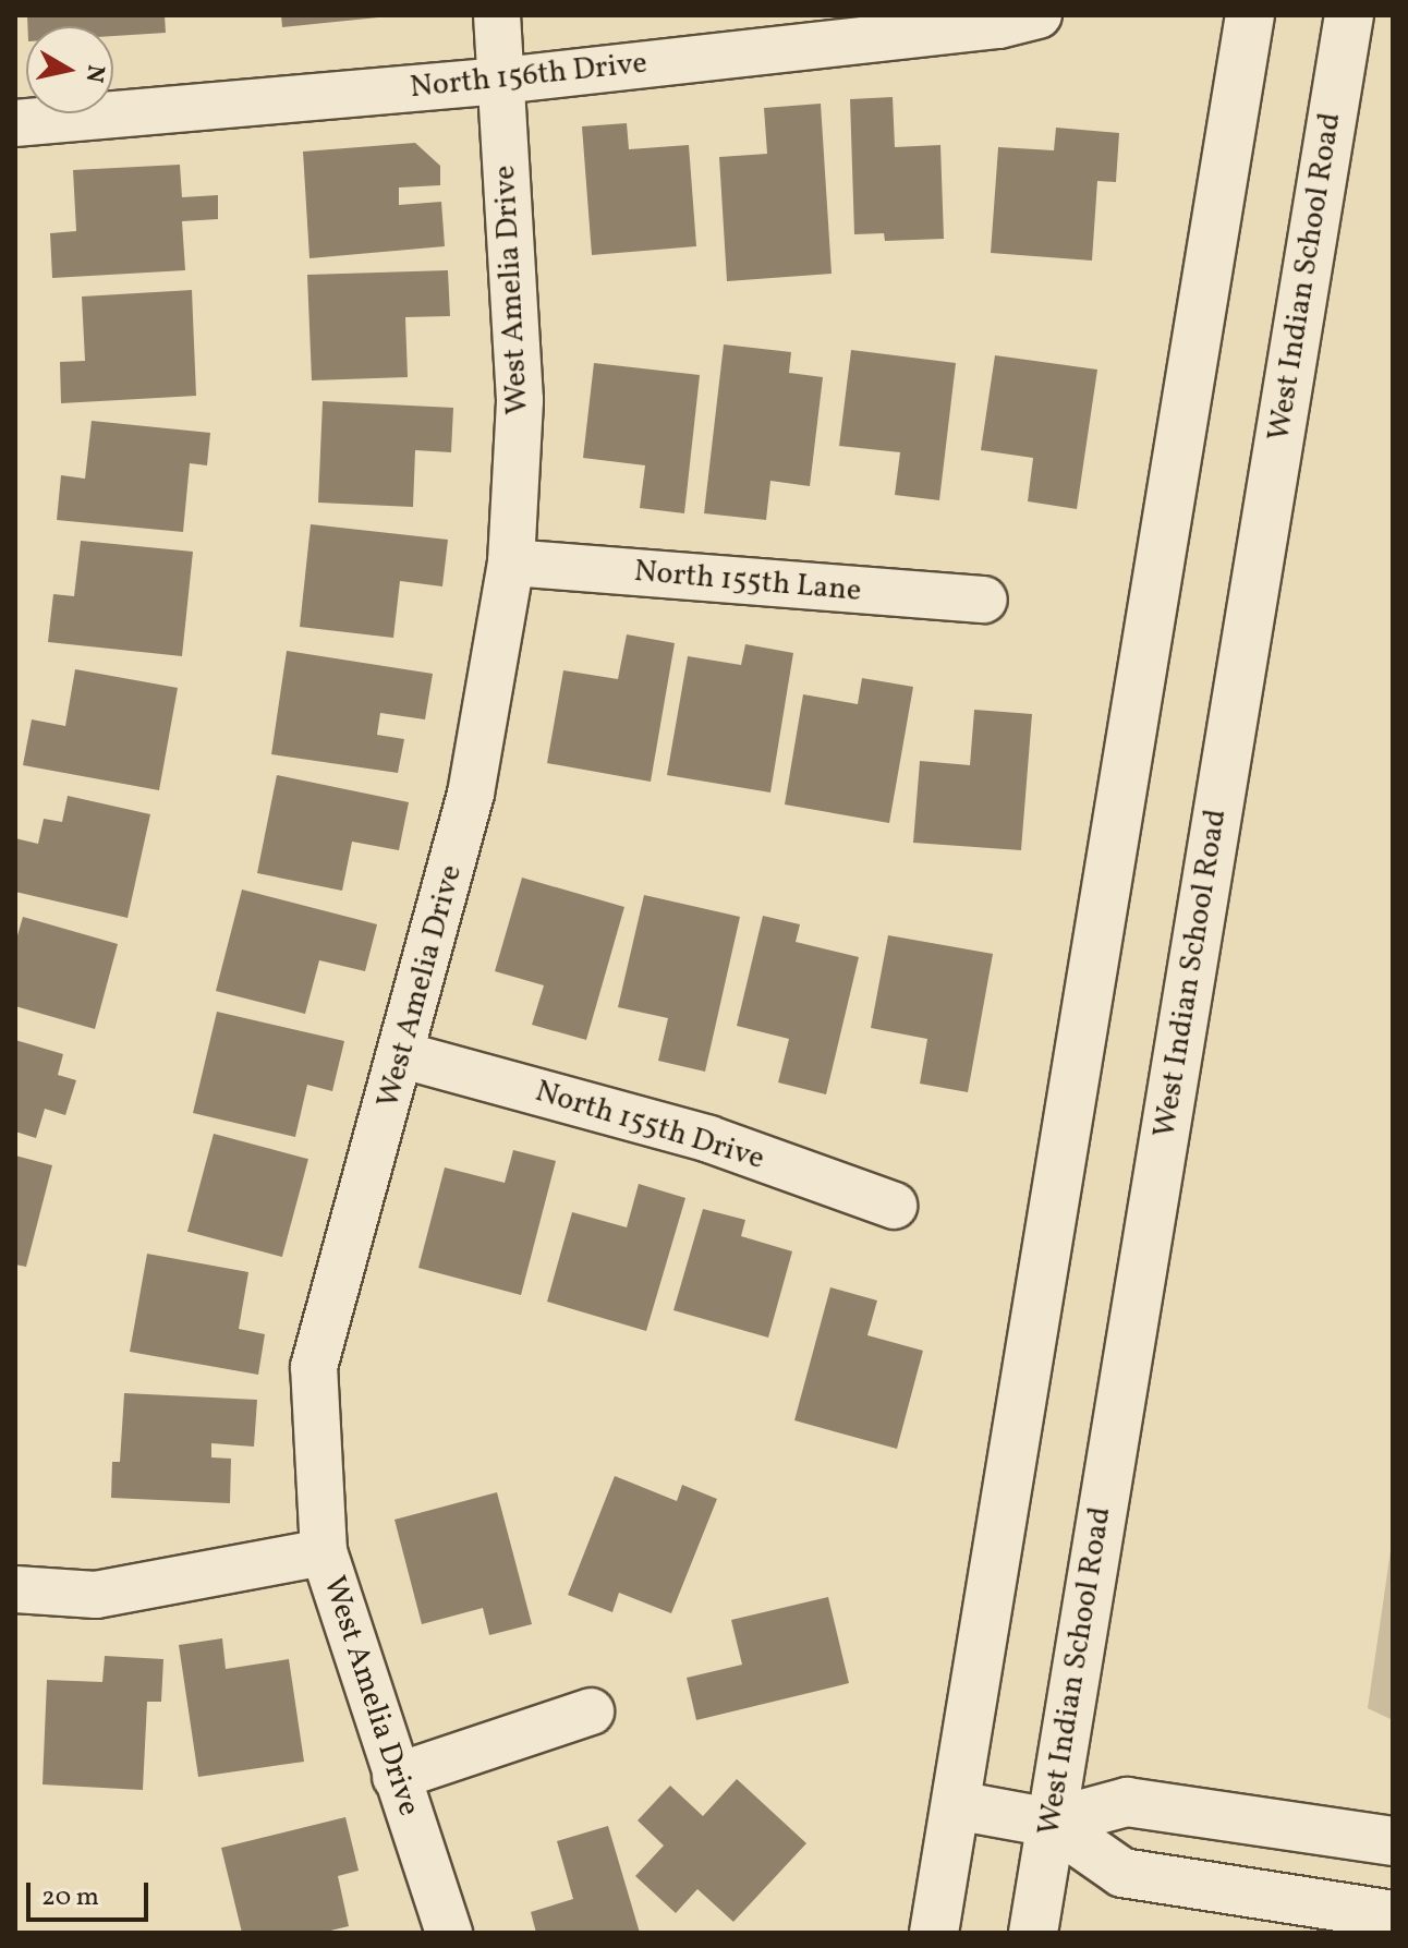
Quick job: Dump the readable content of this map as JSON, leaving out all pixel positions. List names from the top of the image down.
{
  "streets": {
    "main road": ["West Indian School Road"],
    "street": [
      "North 156th Drive",
      "West Amelia Drive",
      "North 155th Lane",
      "North 155th Drive"
    ]
  },
  "crossings": [
    ["North 156th Drive", "West Amelia Drive"],
    ["West Amelia Drive", "North 155th Lane"],
    ["West Amelia Drive", "North 155th Drive"]
  ],
  "scale_bar": "20 m",
  "north": "right"
}
